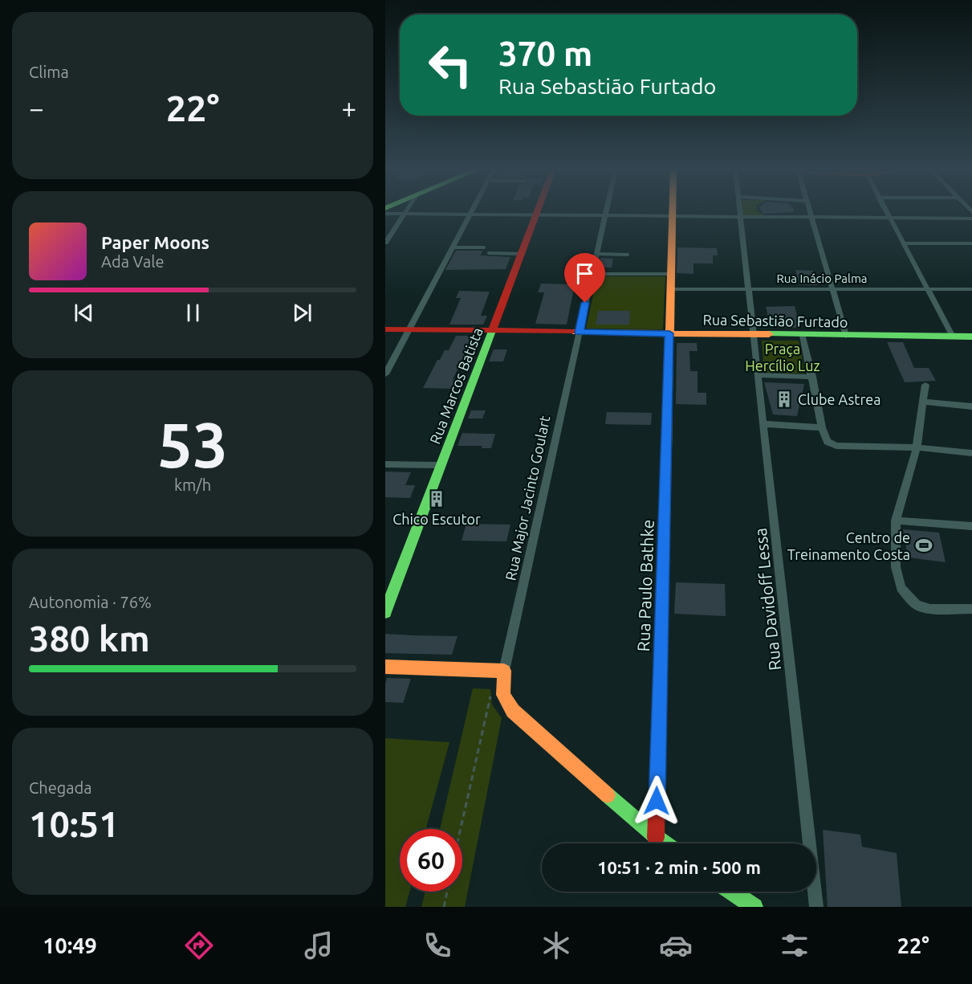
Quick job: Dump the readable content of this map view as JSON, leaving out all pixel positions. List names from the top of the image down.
{
  "streets": {
    "main road": ["Rua Sebastião Furtado", "Rua Marcos Batista", "Rua Paulo Bathke"],
    "street": ["Rua Inácio Palma", "Rua Major Jacinto Goulart", "Rua Davidoff Lessa"]
  },
  "crossings": [
    ["Rua Inácio Palma", "Rua Paulo Bathke"],
    ["Rua Inácio Palma", "Rua Davidoff Lessa"],
    ["Rua Sebastião Furtado", "Rua Marcos Batista"],
    ["Rua Sebastião Furtado", "Rua Major Jacinto Goulart"],
    ["Rua Sebastião Furtado", "Rua Paulo Bathke"],
    ["Rua Sebastião Furtado", "Rua Davidoff Lessa"]
  ],
  "parks": ["Praça Hercílio Luz"],
  "places": {
    "building": ["Clube Astrea", "Chico Escutor"],
    "sports": ["Centro de Treinamento Costa"]
  },
  "page": {
    "tile": [
      "Clima",
      ["53", "km/h"],
      ["Autonomia · 76%", "380 km"],
      ["Chegada", "10:51"]
    ],
    "turn": ["370 m", "Rua Sebastião Furtado"],
    "heat": ["−", "22°", "+"],
    "song": ["Paper Moons", "Ada Vale"],
    "limit": "60",
    "trip": "10:51 · 2 min · 500 m",
    "tabs": ["10:49", "22°"]
  }
}
